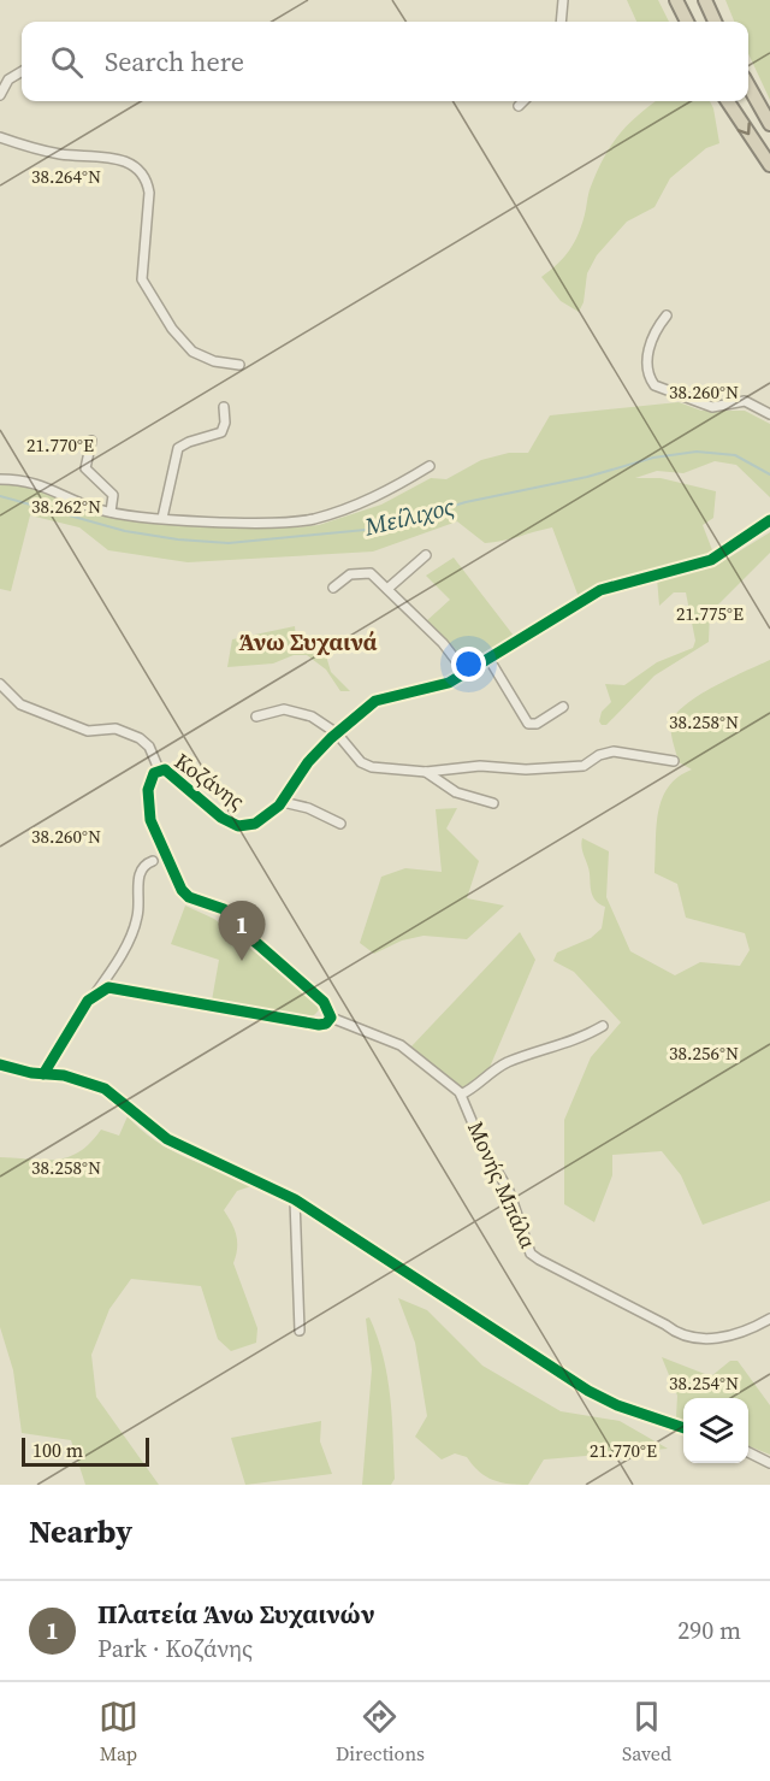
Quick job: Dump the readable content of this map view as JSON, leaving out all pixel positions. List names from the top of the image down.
{
  "streets": {
    "street": ["Κοζάνης", "Μονής Μπάλα"]
  },
  "crossings": [
    ["Κοζάνης", "Μονής Μπάλα"]
  ],
  "districts": ["Άνω Συχαινά"],
  "water": ["Μείλιχος"],
  "scale_bar": "100 m",
  "page": {
    "search": "Search here",
    "pins": "1",
    "scale": "100 m",
    "heading": "Nearby",
    "list": [
      {
        "mark": "1",
        "name": "Πλατεία Άνω Συχαινών",
        "note": "Park · Κοζάνης",
        "value": "290 m"
      }
    ],
    "nav": ["Map", "Directions", "Saved"]
  },
  "coordinates": [
    "38.264°N",
    "38.260°N",
    "21.770°E",
    "38.262°N",
    "21.775°E",
    "38.258°N",
    "38.256°N",
    "38.254°N"
  ]
}
